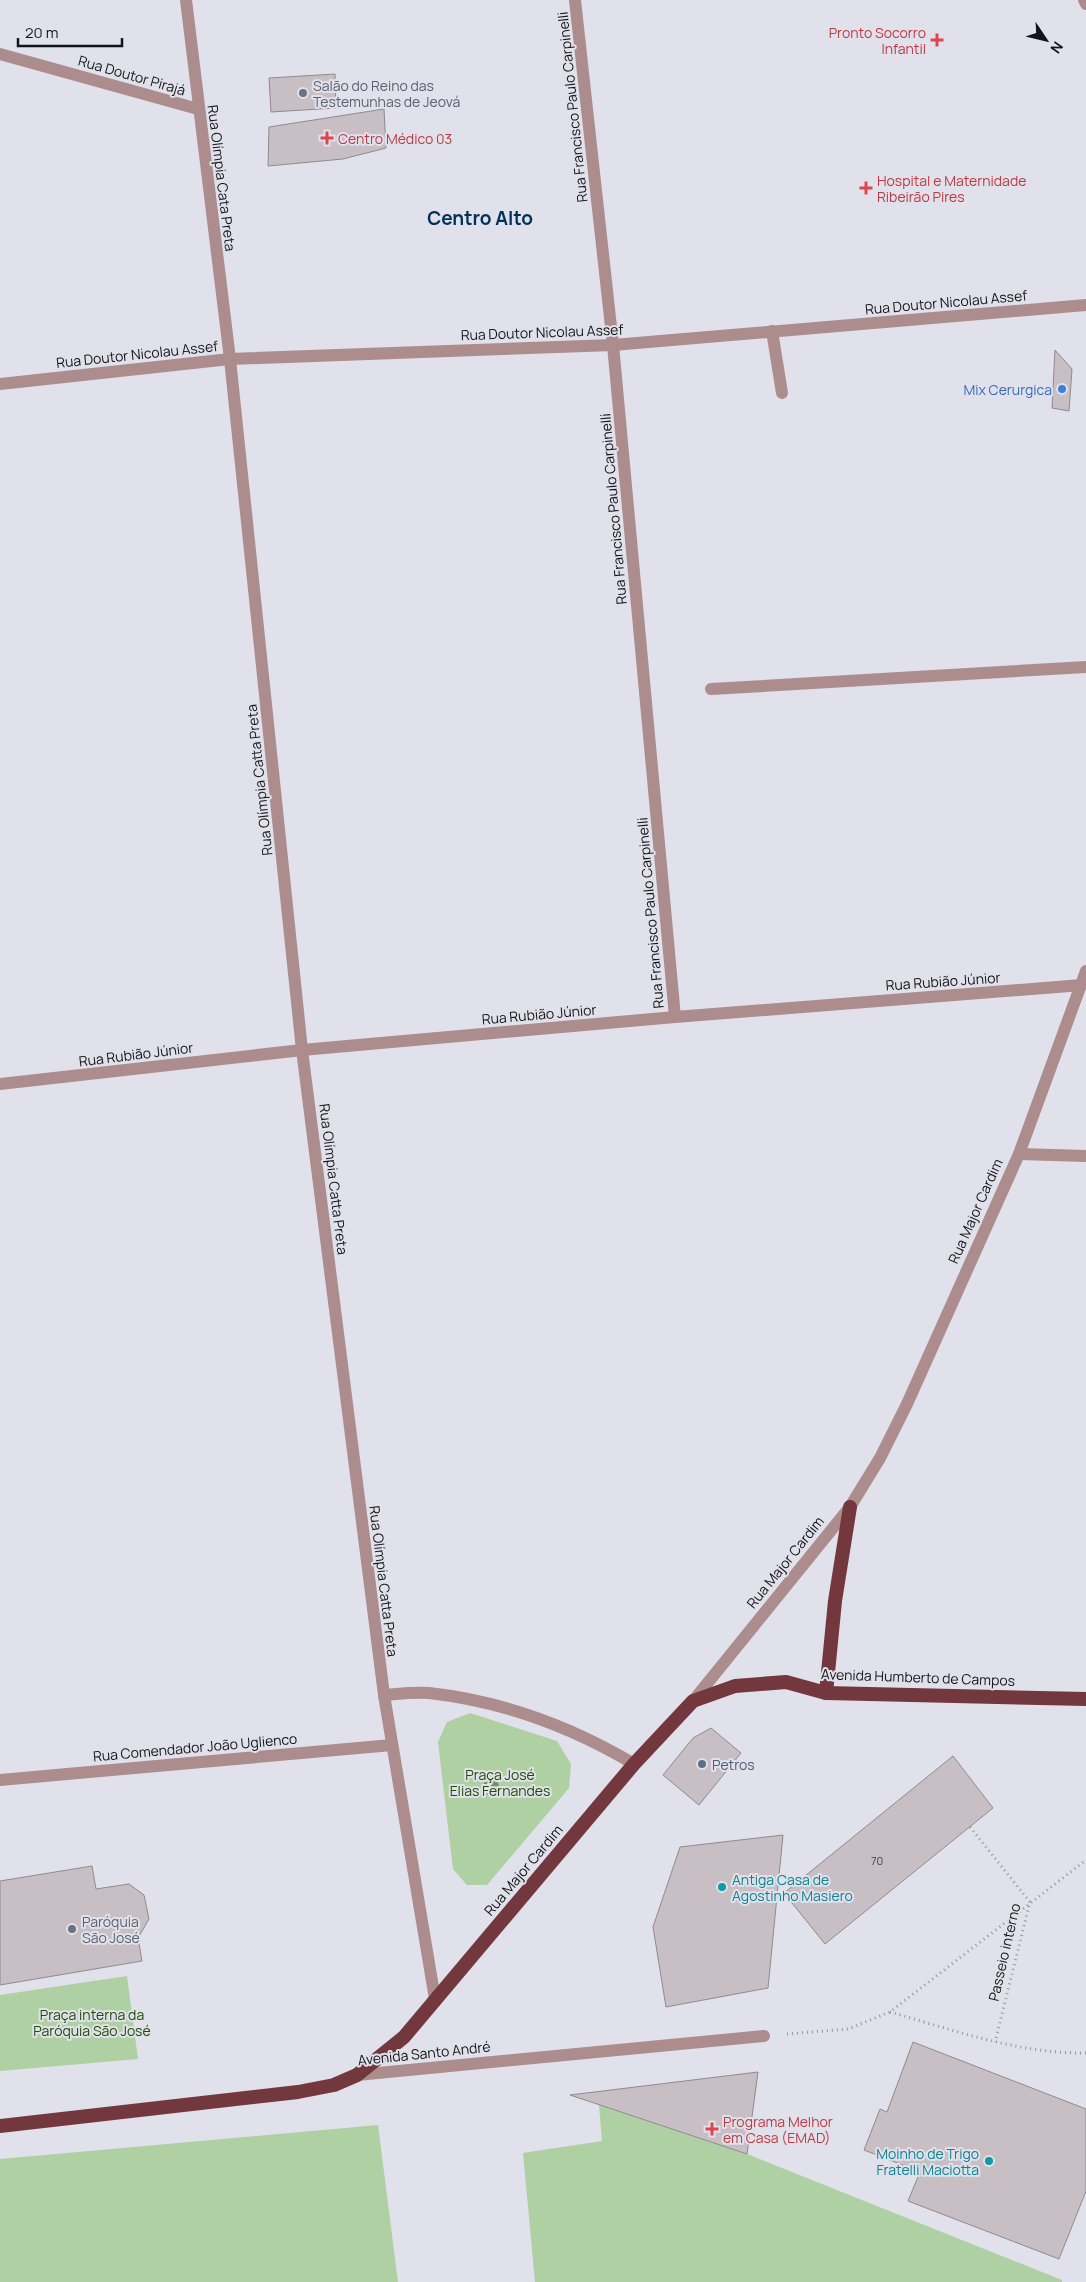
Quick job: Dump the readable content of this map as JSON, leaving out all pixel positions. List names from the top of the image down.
{
  "streets": {
    "highway": ["Rua Major Cardim", "Avenida Humberto de Campos", "Avenida Santo André"],
    "street": [
      "Rua Doutor Pirajá",
      "Rua Francisco Paulo Carpinelli",
      "Rua Olímpia Cata Preta",
      "Rua Doutor Nicolau Assef",
      "Rua Olímpia Catta Preta",
      "Rua Rubião Júnior",
      "Rua Comendador João Uglienco"
    ],
    "path": ["Passeio interno"]
  },
  "crossings": [
    ["Rua Doutor Pirajá", "Rua Olímpia Cata Preta"],
    ["Rua Francisco Paulo Carpinelli", "Rua Doutor Nicolau Assef"],
    ["Rua Francisco Paulo Carpinelli", "Rua Rubião Júnior"],
    ["Rua Olímpia Cata Preta", "Rua Doutor Nicolau Assef"],
    ["Rua Olímpia Cata Preta", "Rua Olímpia Catta Preta"],
    ["Rua Doutor Nicolau Assef", "Rua Olímpia Catta Preta"],
    ["Rua Olímpia Catta Preta", "Rua Rubião Júnior"],
    ["Rua Olímpia Catta Preta", "Rua Major Cardim"],
    ["Rua Olímpia Catta Preta", "Rua Comendador João Uglienco"],
    ["Rua Rubião Júnior", "Rua Major Cardim"],
    ["Rua Major Cardim", "Avenida Humberto de Campos"],
    ["Rua Major Cardim", "Avenida Santo André"]
  ],
  "districts": ["Centro Alto"],
  "parks": ["Praça José Elias Fernandes", "Praça interna da Paróquia São José"],
  "places": {
    "health": [
      "Pronto Socorro Infantil",
      "Centro Médico 03",
      "Hospital e Maternidade Ribeirão Pires",
      "Programa Melhor em Casa (EMAD)"
    ],
    "other": [
      "Salão do Reino das Testemunhas de Jeová",
      "Mix Cerurgica",
      "Petros",
      "Antiga Casa de Agostinho Masiero",
      "Paróquia São José",
      "Moinho de Trigo Fratelli Maciotta"
    ]
  },
  "house_numbers": ["70"],
  "scale_bar": "20 m",
  "north": "bottom right"
}
